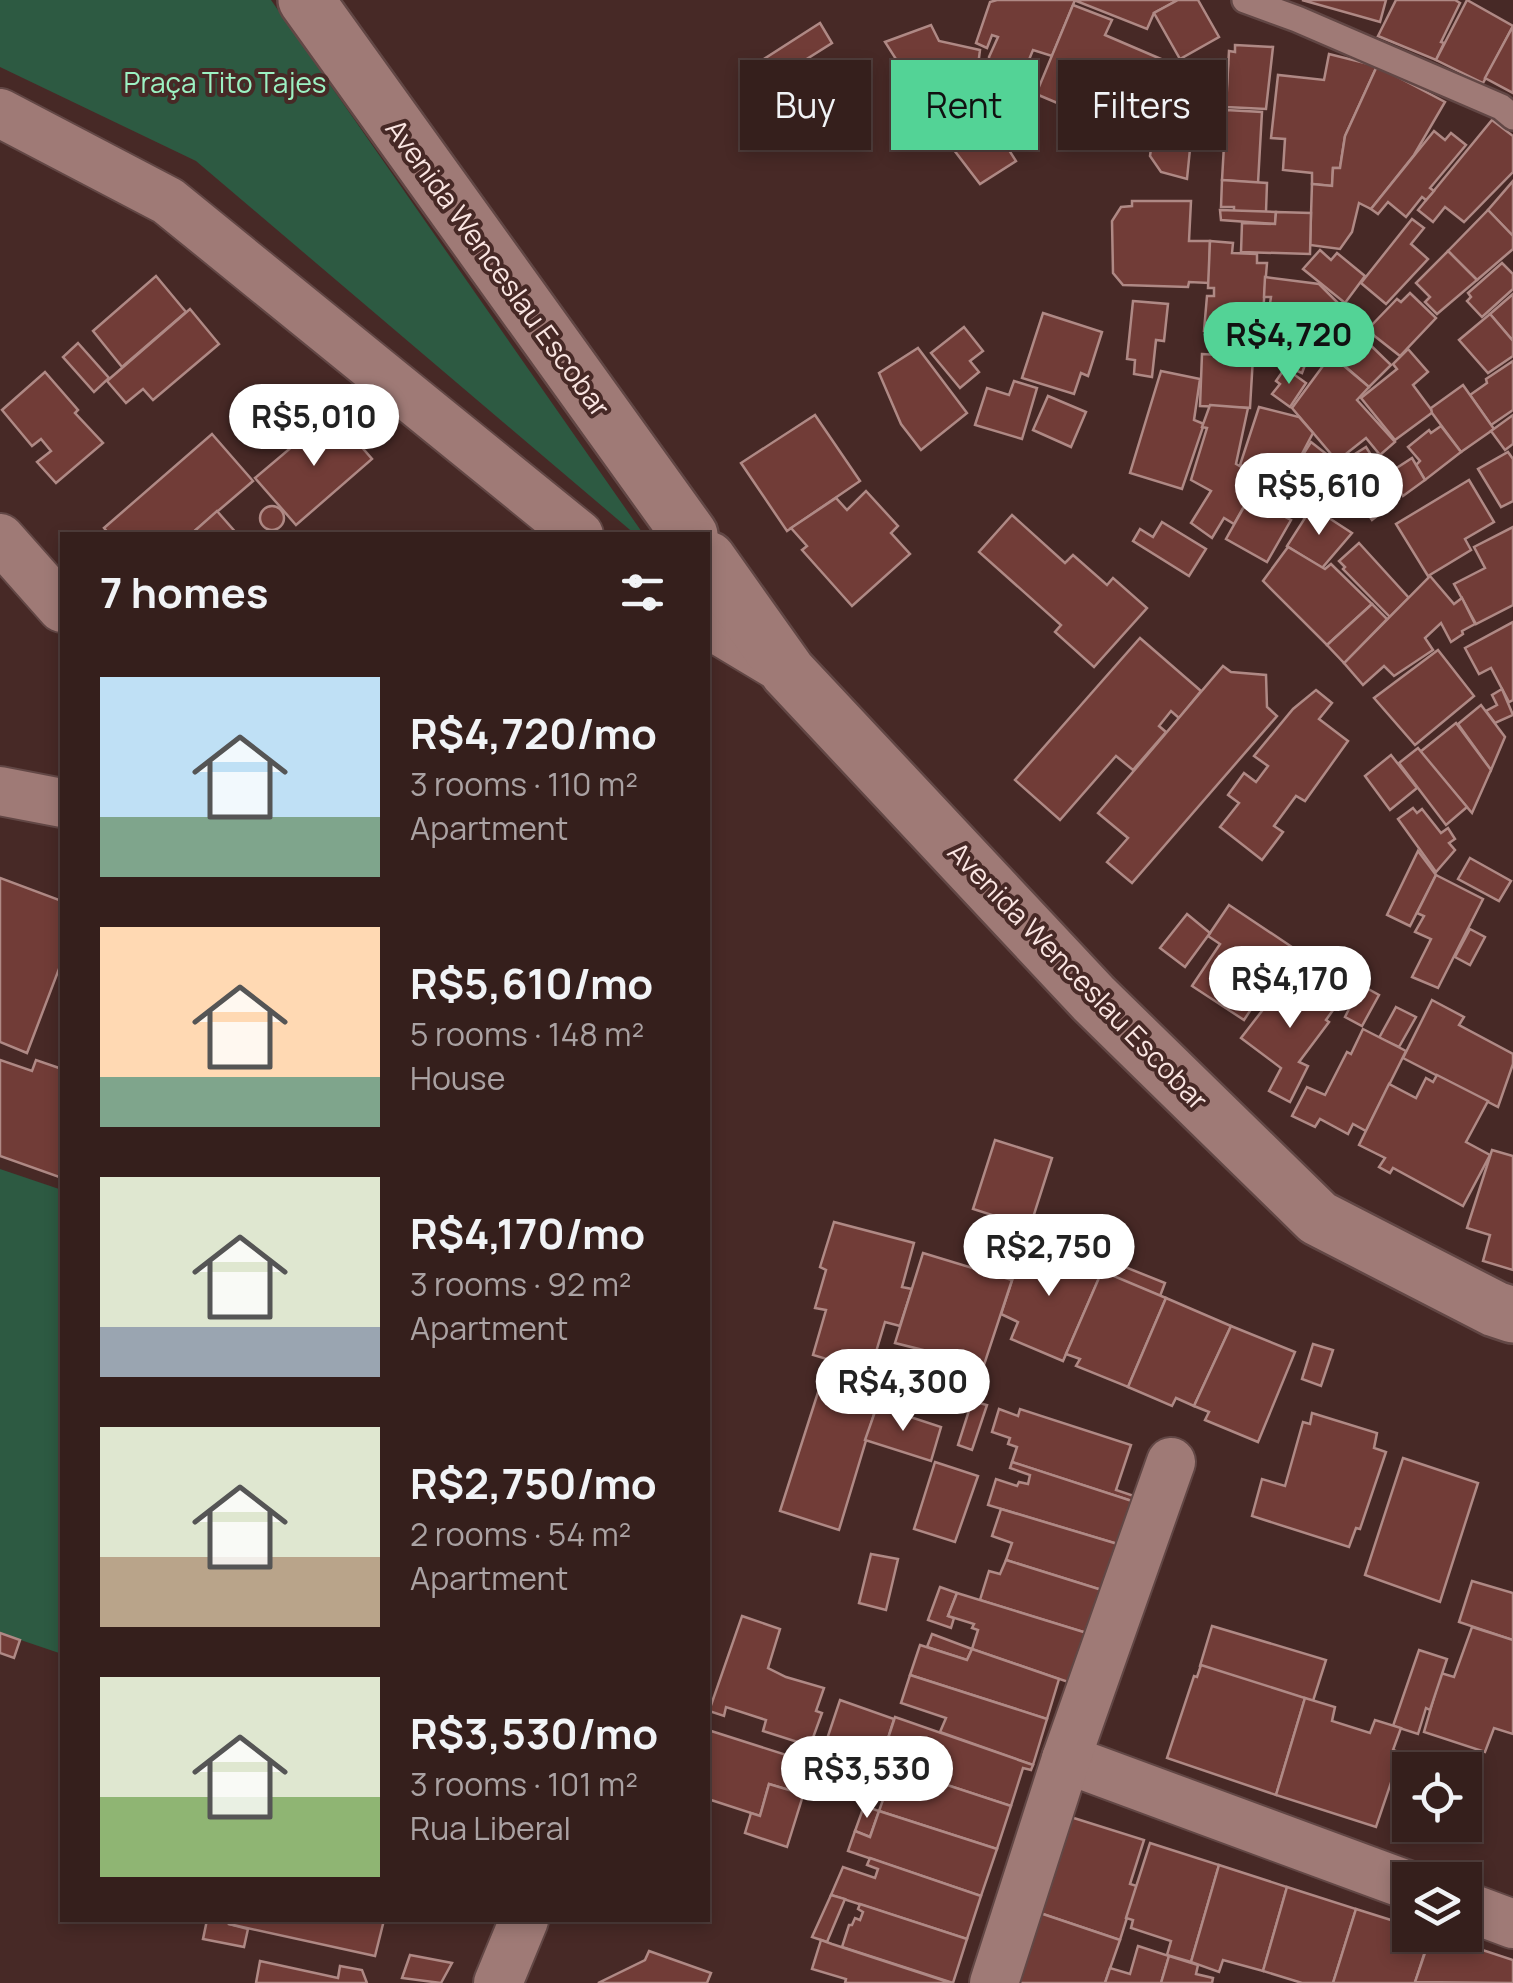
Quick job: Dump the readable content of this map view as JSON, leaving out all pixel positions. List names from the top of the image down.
{
  "streets": {
    "main road": ["Avenida Wenceslau Escobar"]
  },
  "parks": ["Praça Tito Tajes"],
  "page": {
    "chip": ["Buy", "Rent", "Filters"],
    "price": [
      "R$4,720",
      "R$5,010",
      "R$5,610",
      "R$4,170",
      "R$2,750",
      "R$4,300",
      "R$3,530"
    ],
    "heading": "7 homes",
    "list": [
      {
        "name": "R$4,720/mo",
        "note": "3 rooms · 110 m² · Apartment"
      },
      {
        "name": "R$5,610/mo",
        "note": "5 rooms · 148 m² · House"
      },
      {
        "name": "R$4,170/mo",
        "note": "3 rooms · 92 m² · Apartment"
      },
      {
        "name": "R$2,750/mo",
        "note": "2 rooms · 54 m² · Apartment"
      },
      {
        "name": "R$3,530/mo",
        "note": "3 rooms · 101 m² · Rua Liberal"
      }
    ]
  }
}
